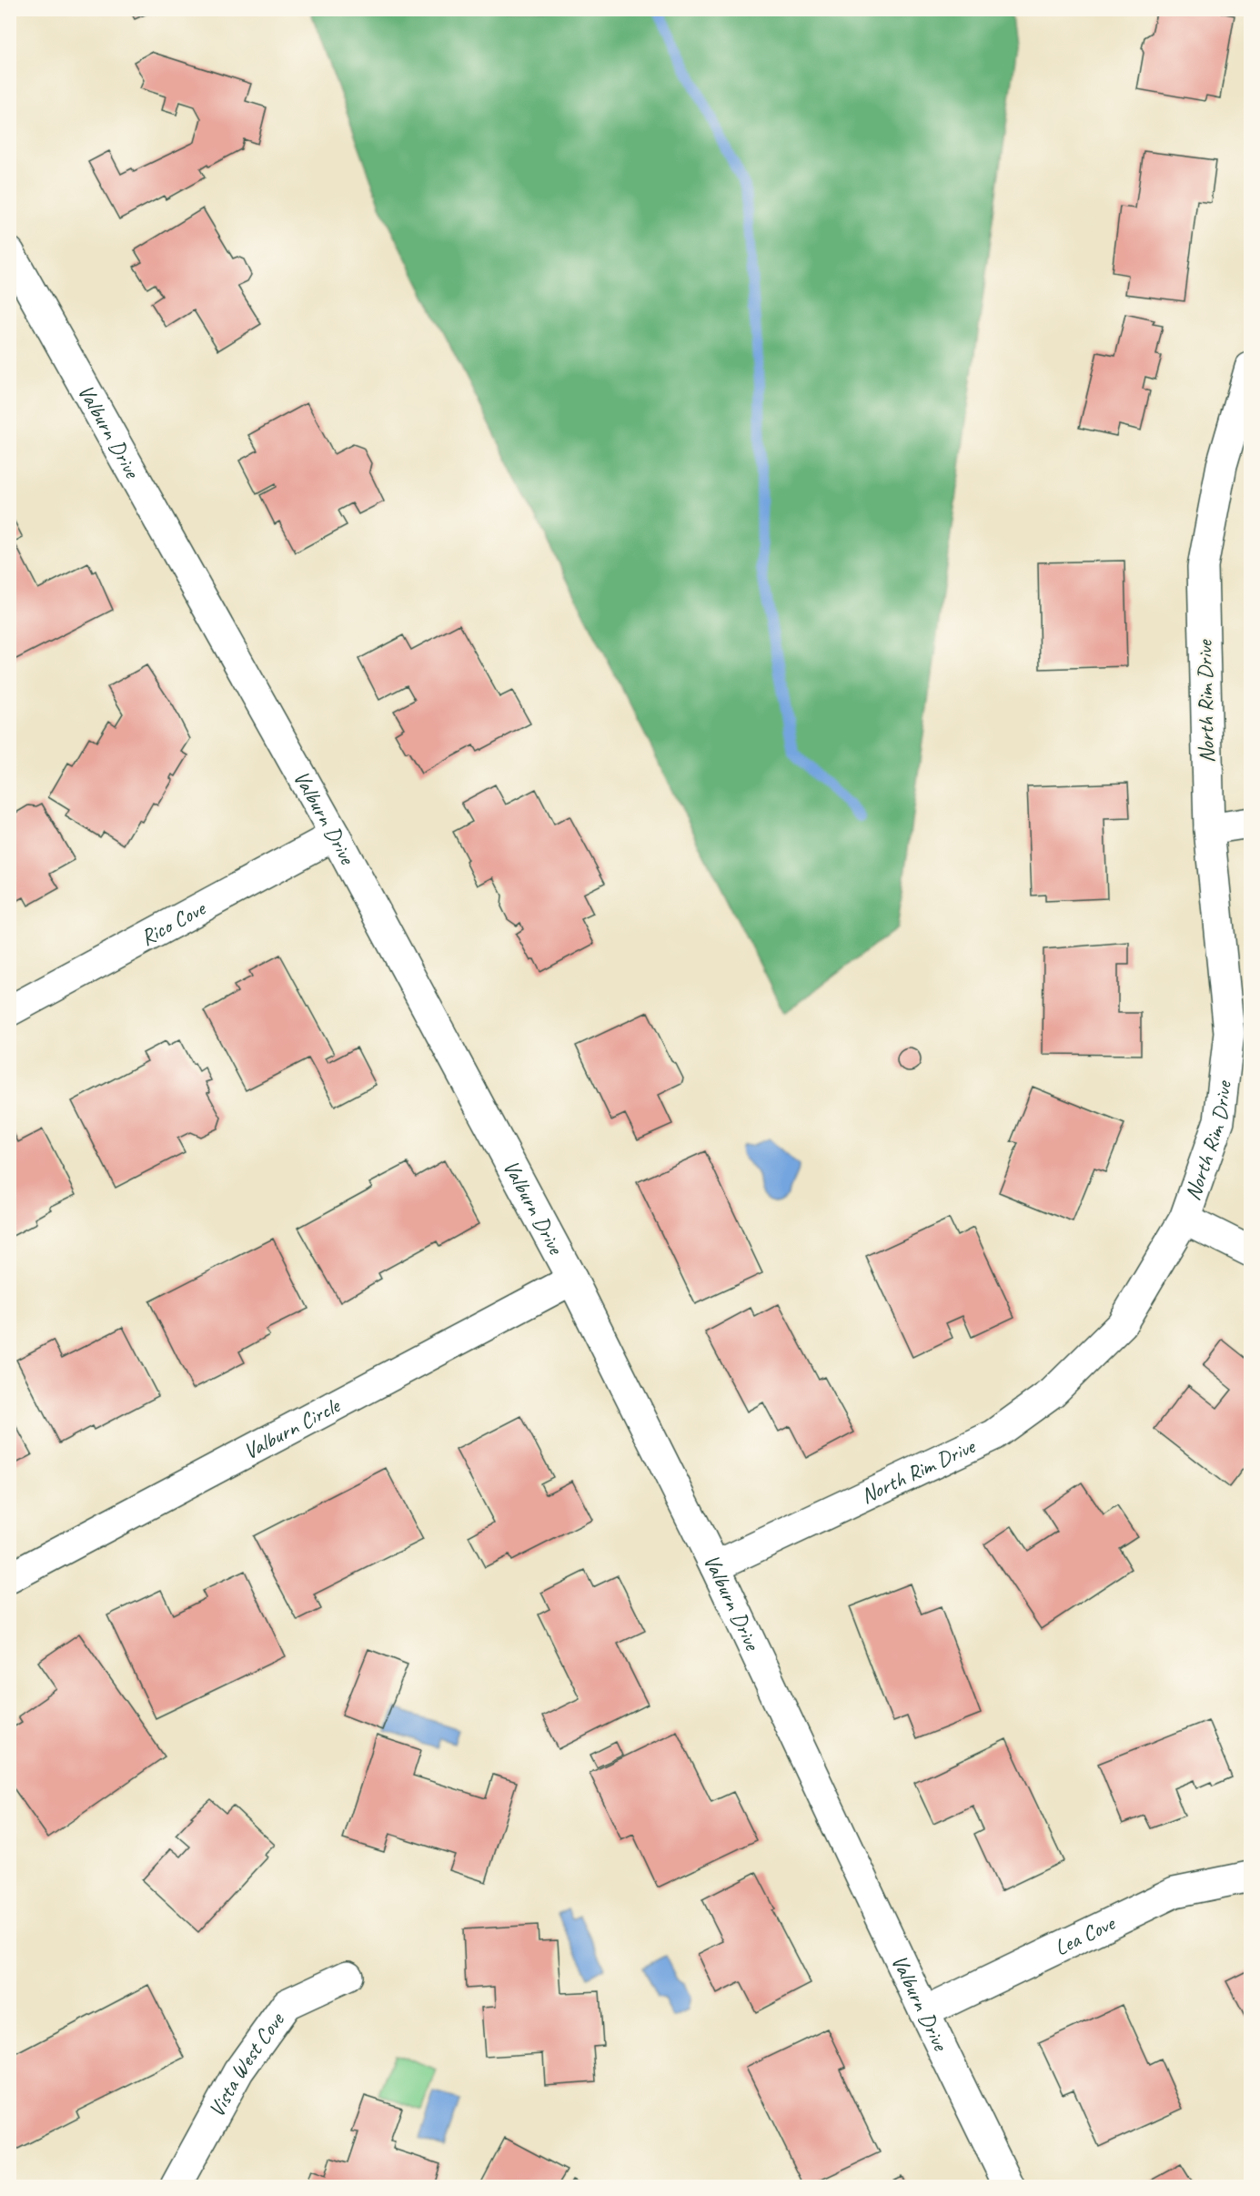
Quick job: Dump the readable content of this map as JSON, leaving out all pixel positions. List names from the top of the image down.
{
  "streets": {
    "street": [
      "Valburn Drive",
      "North Rim Drive",
      "Rico Cove",
      "Valburn Circle",
      "Lea Cove",
      "Vista West Cove"
    ]
  },
  "crossings": [
    ["Valburn Drive", "North Rim Drive"],
    ["Valburn Drive", "Rico Cove"],
    ["Valburn Drive", "Valburn Circle"],
    ["Valburn Drive", "Lea Cove"]
  ]
}
